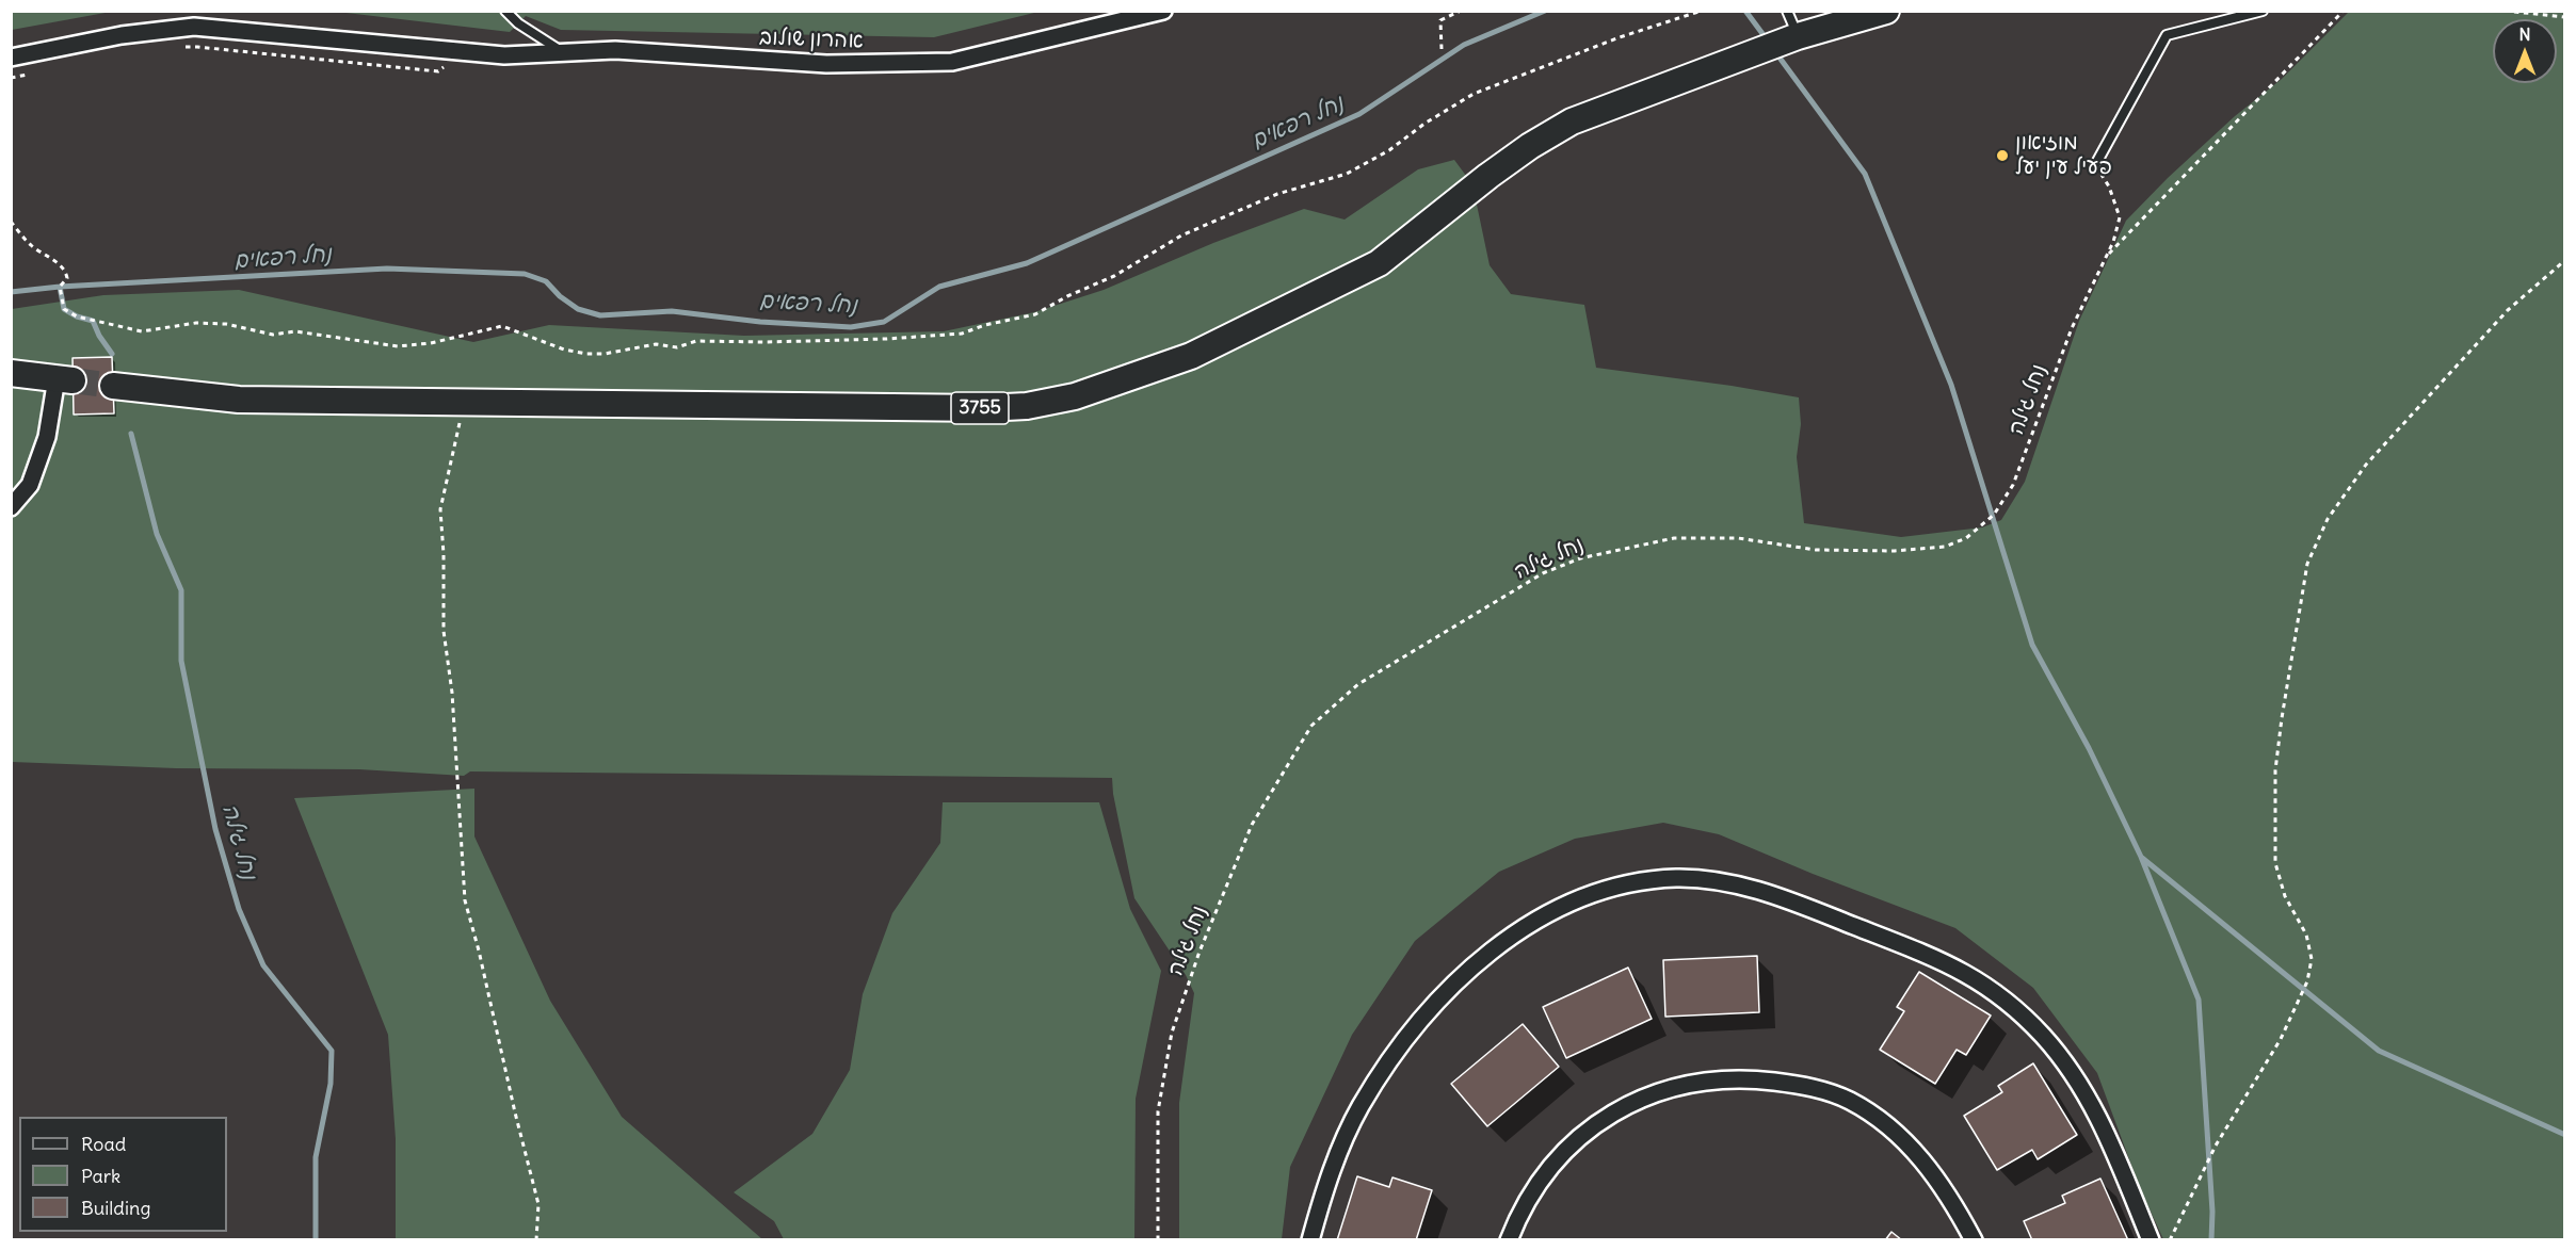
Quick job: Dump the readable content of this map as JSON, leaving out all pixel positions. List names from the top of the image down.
{
  "streets": {
    "main road": ["3755"],
    "street": ["אהרון שולוב"],
    "path": ["נחל גילה"]
  },
  "water": ["נחל רפאים", "נחל גילה"],
  "places": ["מוזיאון פעיל עין יעל"],
  "legend": ["Road", "Park", "Building"],
  "north": "top"
}
